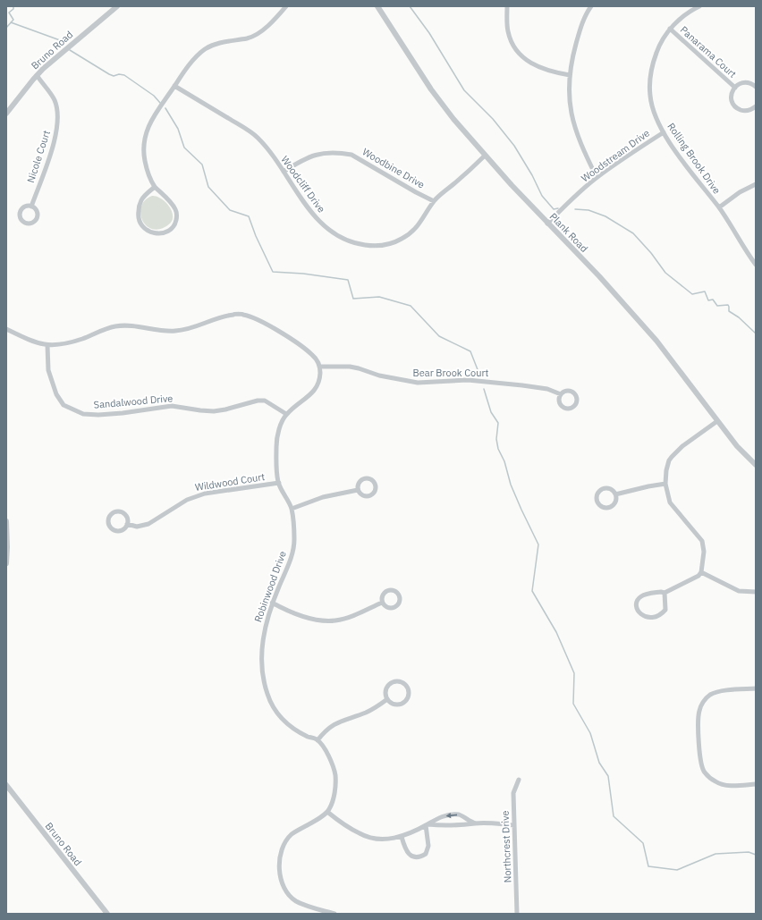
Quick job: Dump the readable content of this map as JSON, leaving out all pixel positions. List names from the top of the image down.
{
  "streets": {
    "street": [
      "Bruno Road",
      "Panarama Court",
      "Woodstream Drive",
      "Nicole Court",
      "Rolling Brook Drive",
      "Woodbine Drive",
      "Woodcliff Drive",
      "Plank Road",
      "Bear Brook Court",
      "Sandalwood Drive",
      "Wildwood Court",
      "Robinwood Drive",
      "Northcrest Drive"
    ]
  },
  "crossings": [
    ["Bruno Road", "Nicole Court"],
    ["Panarama Court", "Rolling Brook Drive"],
    ["Woodstream Drive", "Rolling Brook Drive"],
    ["Woodstream Drive", "Plank Road"],
    ["Woodbine Drive", "Woodcliff Drive"],
    ["Woodcliff Drive", "Plank Road"],
    ["Bear Brook Court", "Robinwood Drive"],
    ["Sandalwood Drive", "Robinwood Drive"],
    ["Wildwood Court", "Robinwood Drive"]
  ]
}
